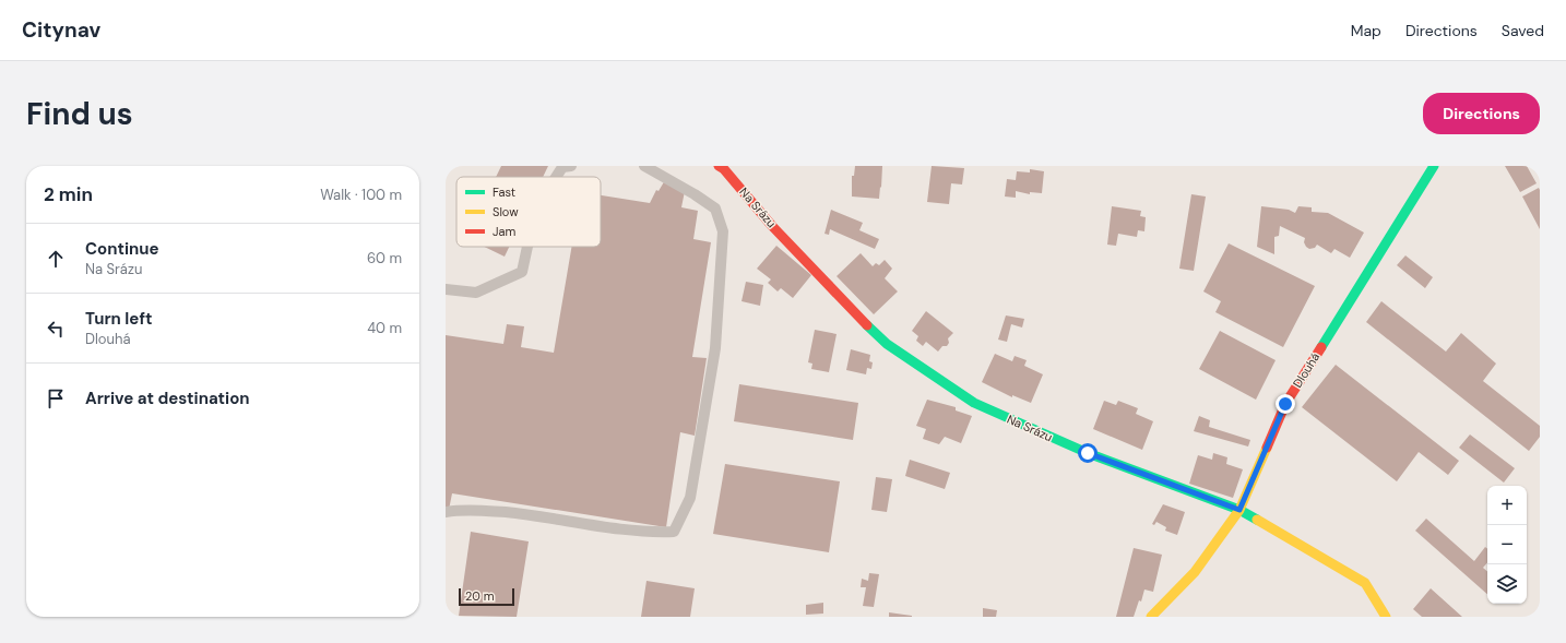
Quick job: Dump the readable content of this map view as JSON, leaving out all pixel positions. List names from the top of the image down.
{
  "streets": {
    "street": ["Na Srázu", "Dlouhá"]
  },
  "crossings": [
    ["Na Srázu", "Dlouhá"]
  ],
  "legend": ["Fast", "Slow", "Jam"],
  "scale_bar": "20 m",
  "page": {
    "header": "Citynav",
    "nav": ["Map", "Directions", "Saved"],
    "buttons": "Directions",
    "title": "Find us",
    "heading": ["2 min", "Walk · 100 m"],
    "list": [
      ["Continue", "Na Srázu", "60 m"],
      ["Turn left", "Dlouhá", "40 m"],
      "Arrive at destination"
    ],
    "map_buttons": ["+", "−"],
    "scale": "20 m"
  }
}
